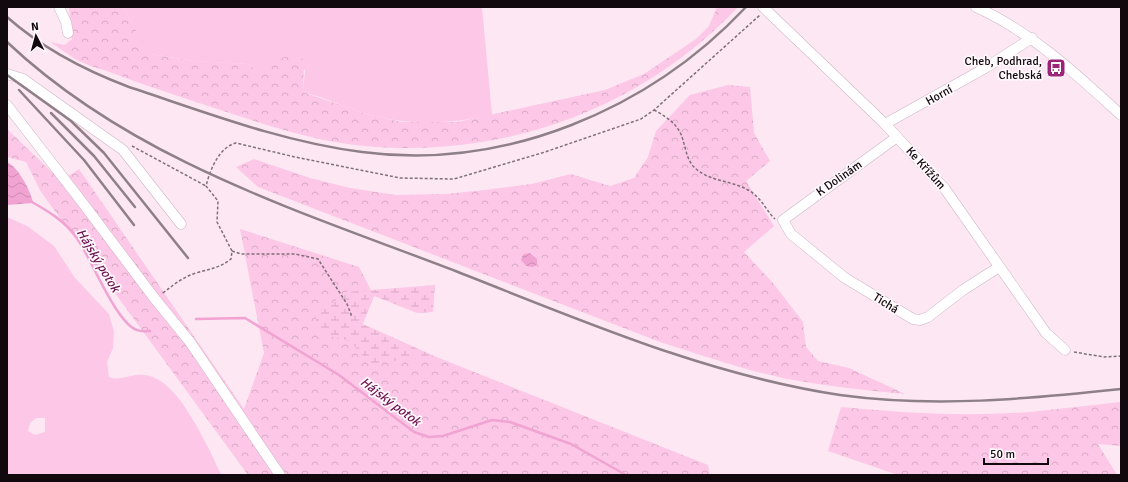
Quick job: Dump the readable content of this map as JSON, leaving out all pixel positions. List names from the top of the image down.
{
  "streets": {
    "street": [
      "Horní",
      "Ke Křížům",
      "K Dolinám",
      "Tichá"
    ]
  },
  "crossings": [
    ["Horní", "Ke Křížům"],
    ["Ke Křížům", "K Dolinám"],
    ["Ke Křížům", "Tichá"],
    ["K Dolinám", "Tichá"]
  ],
  "water": ["Hájský potok"],
  "places": {
    "bus stop": ["Cheb, Podhrad, Chebská"]
  },
  "scale_bar": "50 m",
  "north": "top"
}
